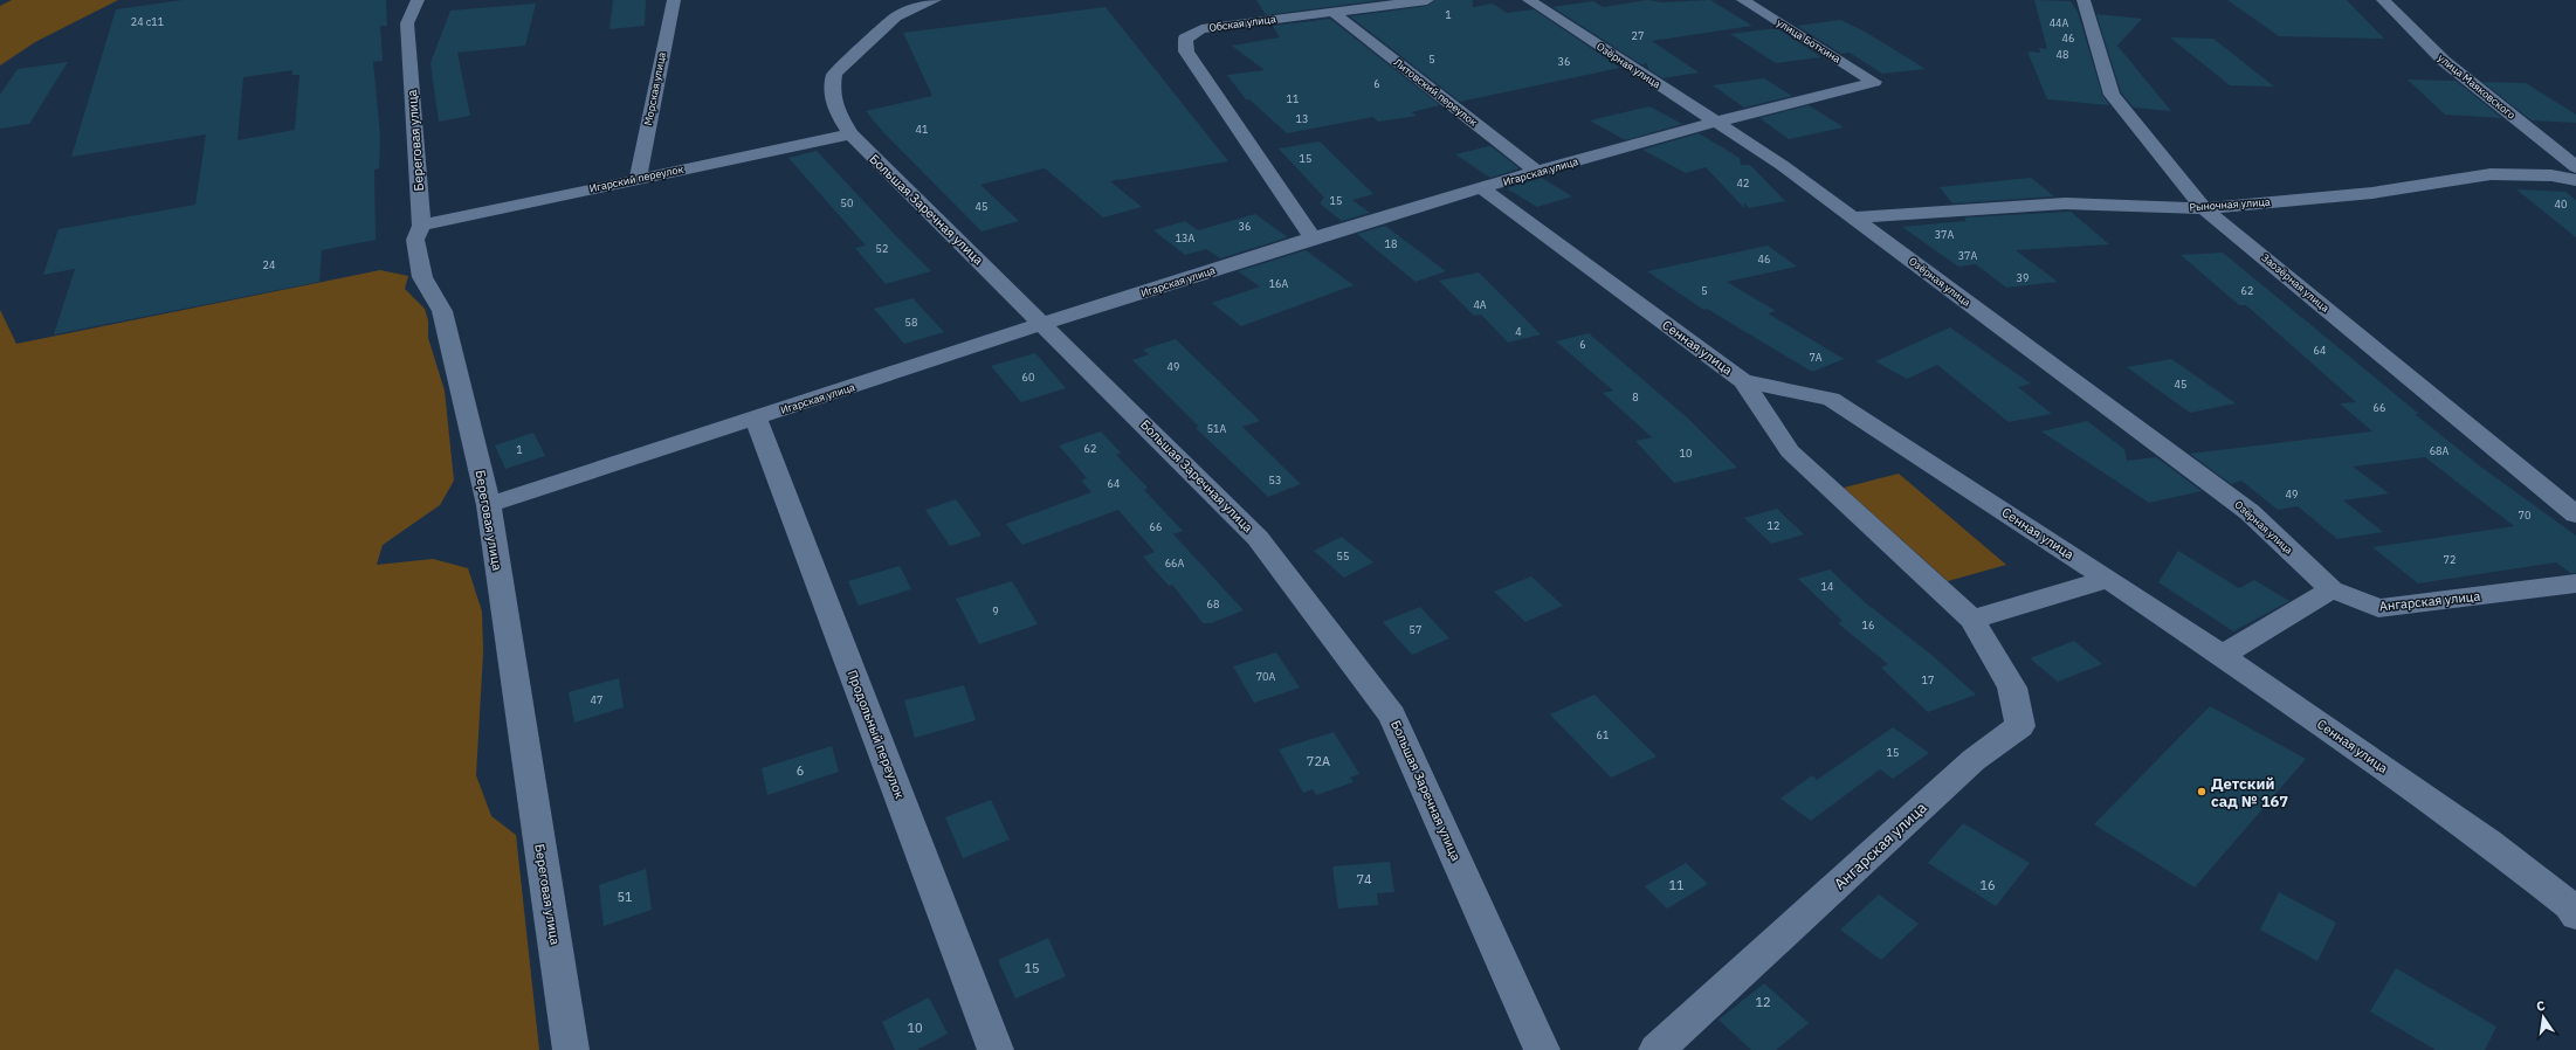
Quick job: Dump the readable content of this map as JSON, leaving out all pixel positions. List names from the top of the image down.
{
  "streets": {
    "street": [
      "Обская улица",
      "улица Боткина",
      "Озёрная улица",
      "улица Маяковского",
      "Морская улица",
      "Литовский переулок",
      "Береговая улица",
      "Игарская улица",
      "Игарский переулок",
      "Рыночная улица",
      "Большая Заречная улица",
      "Заозёрная улица",
      "Сенная улица",
      "Ангарская улица",
      "Продольный переулок"
    ]
  },
  "crossings": [
    ["Обская улица", "Литовский переулок"],
    ["Обская улица", "Игарская улица"],
    ["улица Боткина", "Игарская улица"],
    ["Озёрная улица", "Игарская улица"],
    ["Озёрная улица", "Рыночная улица"],
    ["Озёрная улица", "Ангарская улица"],
    ["Морская улица", "Игарский переулок"],
    ["Литовский переулок", "Игарская улица"],
    ["Береговая улица", "Игарская улица"],
    ["Береговая улица", "Игарский переулок"],
    ["Игарская улица", "Большая Заречная улица"],
    ["Игарская улица", "Сенная улица"],
    ["Игарская улица", "Продольный переулок"],
    ["Игарский переулок", "Большая Заречная улица"],
    ["Рыночная улица", "Заозёрная улица"]
  ],
  "places": ["Детский сад № 167"],
  "house_numbers": [
    "1",
    "24 с11",
    "44А",
    "27",
    "46",
    "48",
    "5",
    "36",
    "6",
    "11",
    "13",
    "41",
    "15",
    "42",
    "15",
    "50",
    "40",
    "45",
    "36",
    "37А",
    "13А",
    "18",
    "52",
    "37А",
    "46",
    "24",
    "39",
    "16А",
    "5",
    "62",
    "4А",
    "58",
    "4",
    "6",
    "64",
    "7А",
    "49",
    "60",
    "45",
    "8",
    "66",
    "51А",
    "62",
    "1",
    "68А",
    "10",
    "53",
    "64",
    "49",
    "70",
    "12",
    "66",
    "55",
    "72",
    "66А",
    "14",
    "68",
    "9",
    "16",
    "57",
    "70А",
    "17",
    "47",
    "61",
    "15",
    "72А",
    "6",
    "74",
    "11",
    "16",
    "51",
    "15",
    "12",
    "10"
  ],
  "north": "top"
}
